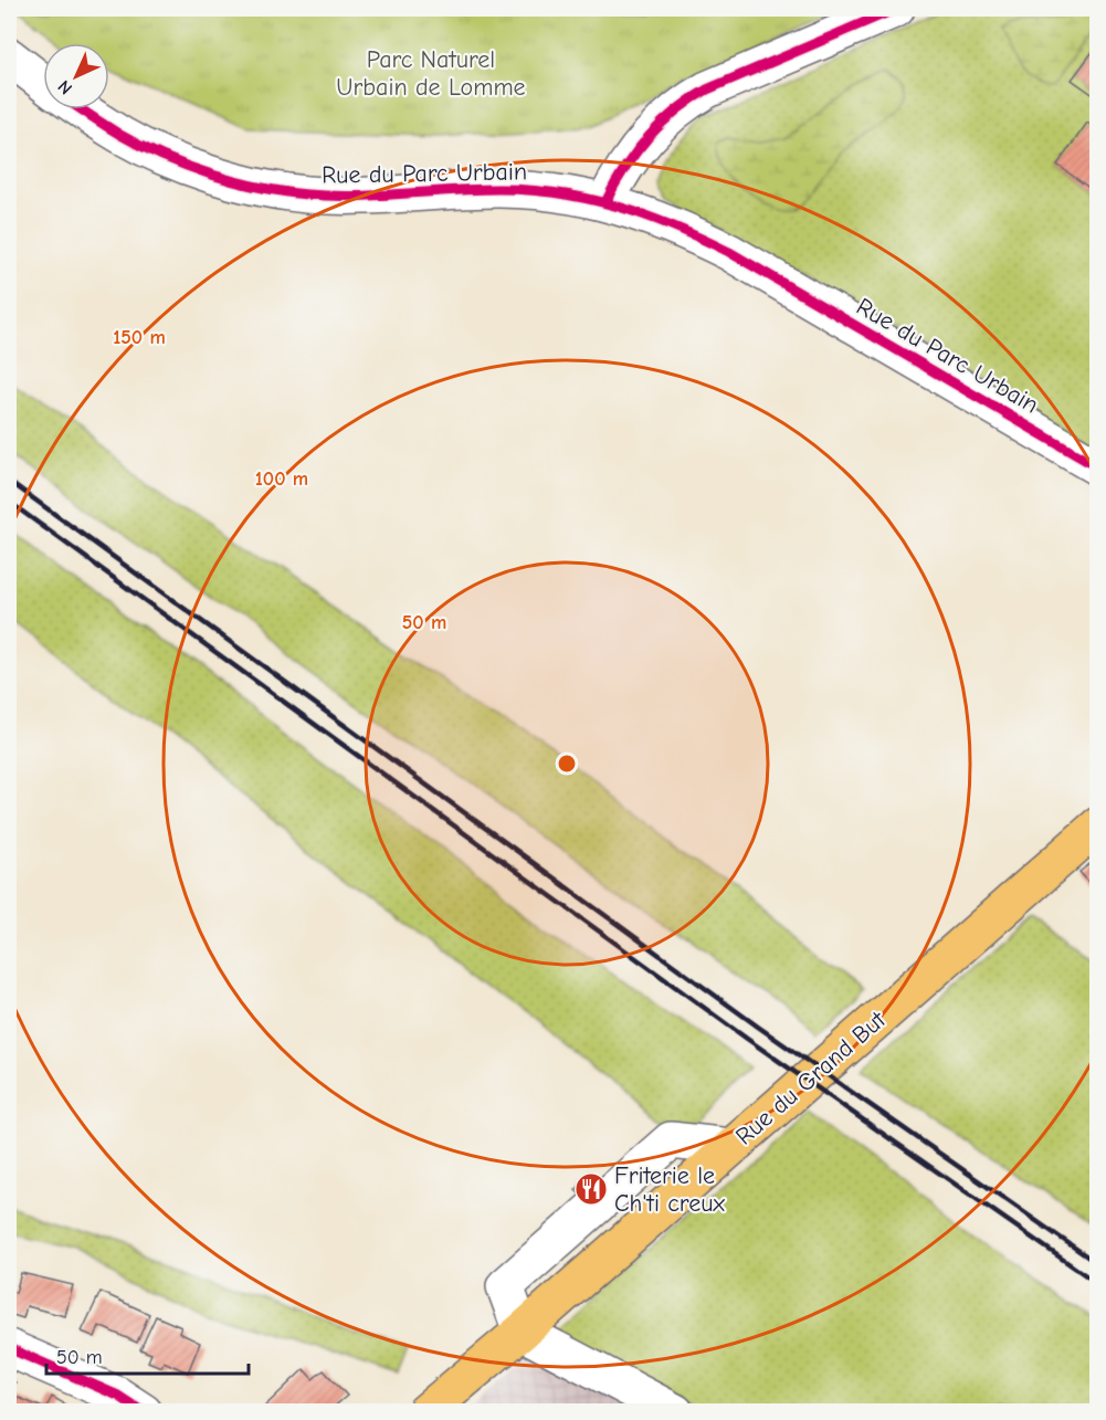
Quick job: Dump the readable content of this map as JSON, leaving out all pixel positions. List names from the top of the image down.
{
  "streets": {
    "main road": ["Rue du Grand But"],
    "street": ["Rue du Parc Urbain"]
  },
  "parks": ["Parc Naturel Urbain de Lomme"],
  "places": {
    "restaurant": ["Friterie le Ch'ti creux"]
  },
  "scale_bar": "50 m",
  "north": "bottom left",
  "rings": ["150 m", "100 m", "50 m"]
}
